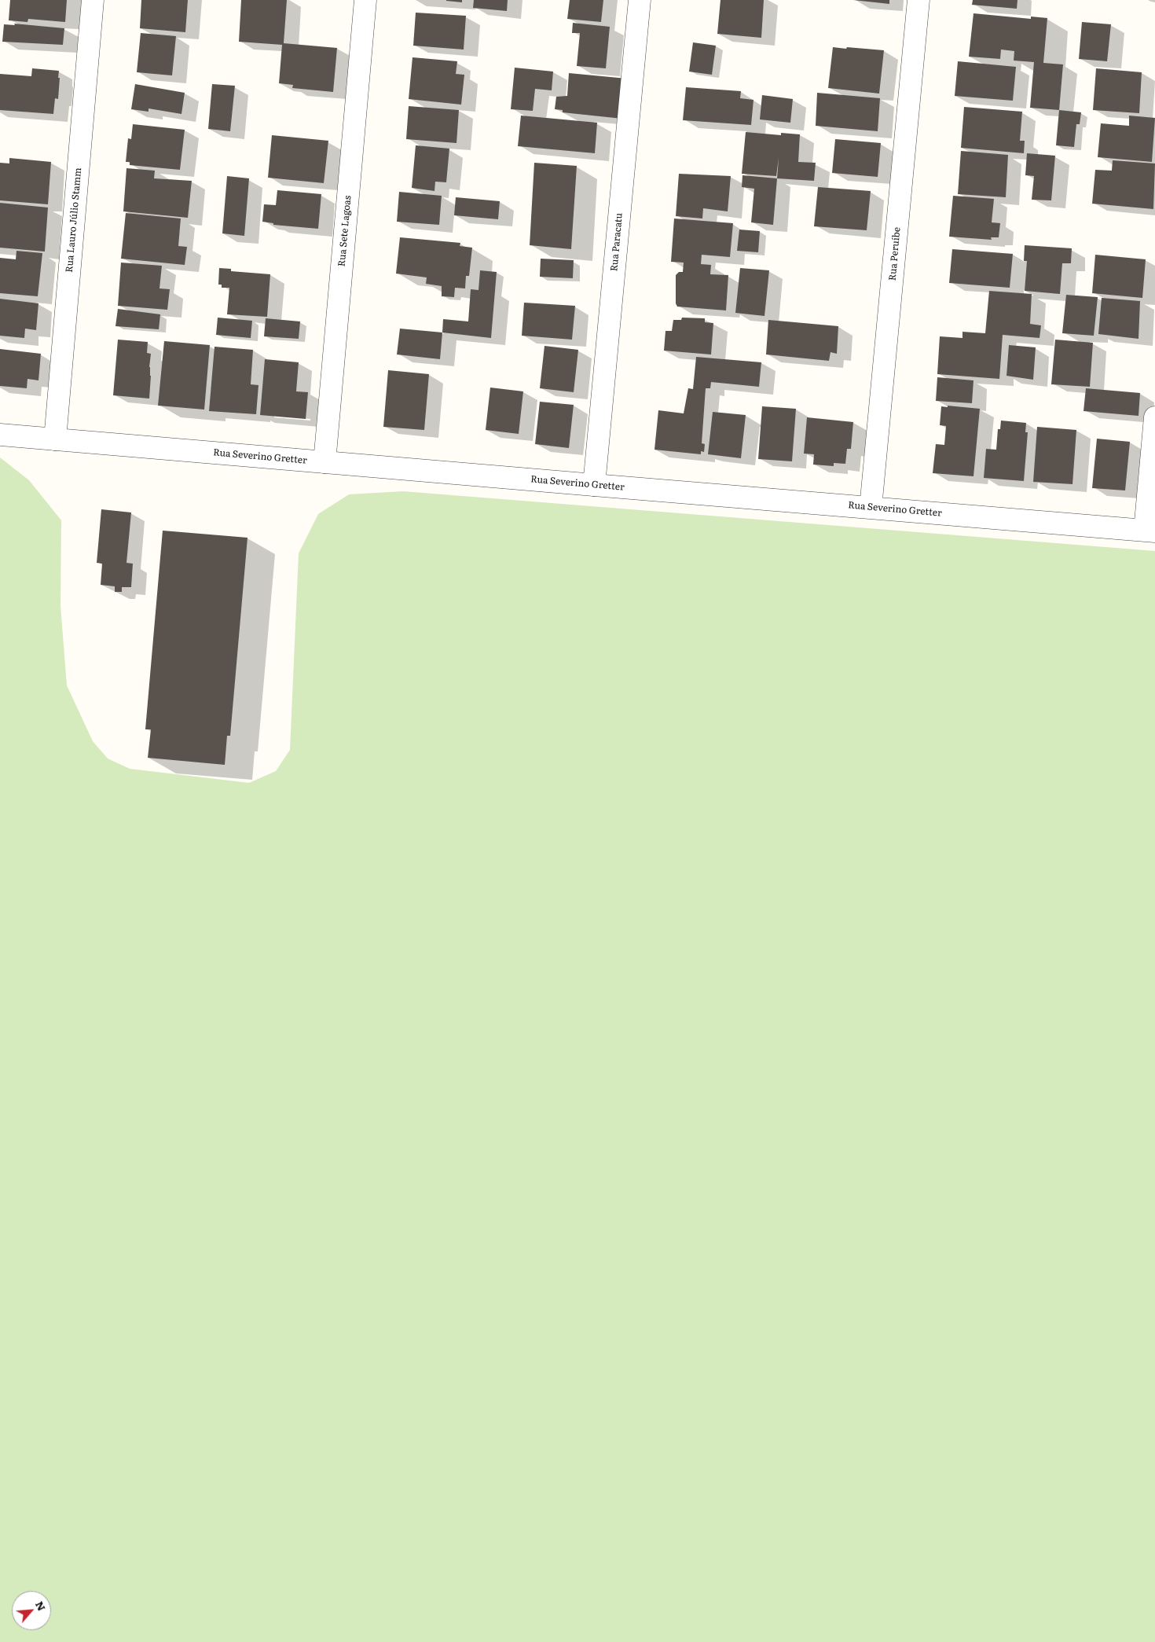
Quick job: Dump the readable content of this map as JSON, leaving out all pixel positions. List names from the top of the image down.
{
  "streets": {
    "street": [
      "Rua Lauro Júlio Stamm",
      "Rua Sete Lagoas",
      "Rua Paracatu",
      "Rua Peruíbe",
      "Rua Severino Gretter"
    ]
  },
  "crossings": [
    ["Rua Lauro Júlio Stamm", "Rua Severino Gretter"],
    ["Rua Sete Lagoas", "Rua Severino Gretter"],
    ["Rua Paracatu", "Rua Severino Gretter"],
    ["Rua Peruíbe", "Rua Severino Gretter"]
  ],
  "north": "top right"
}
